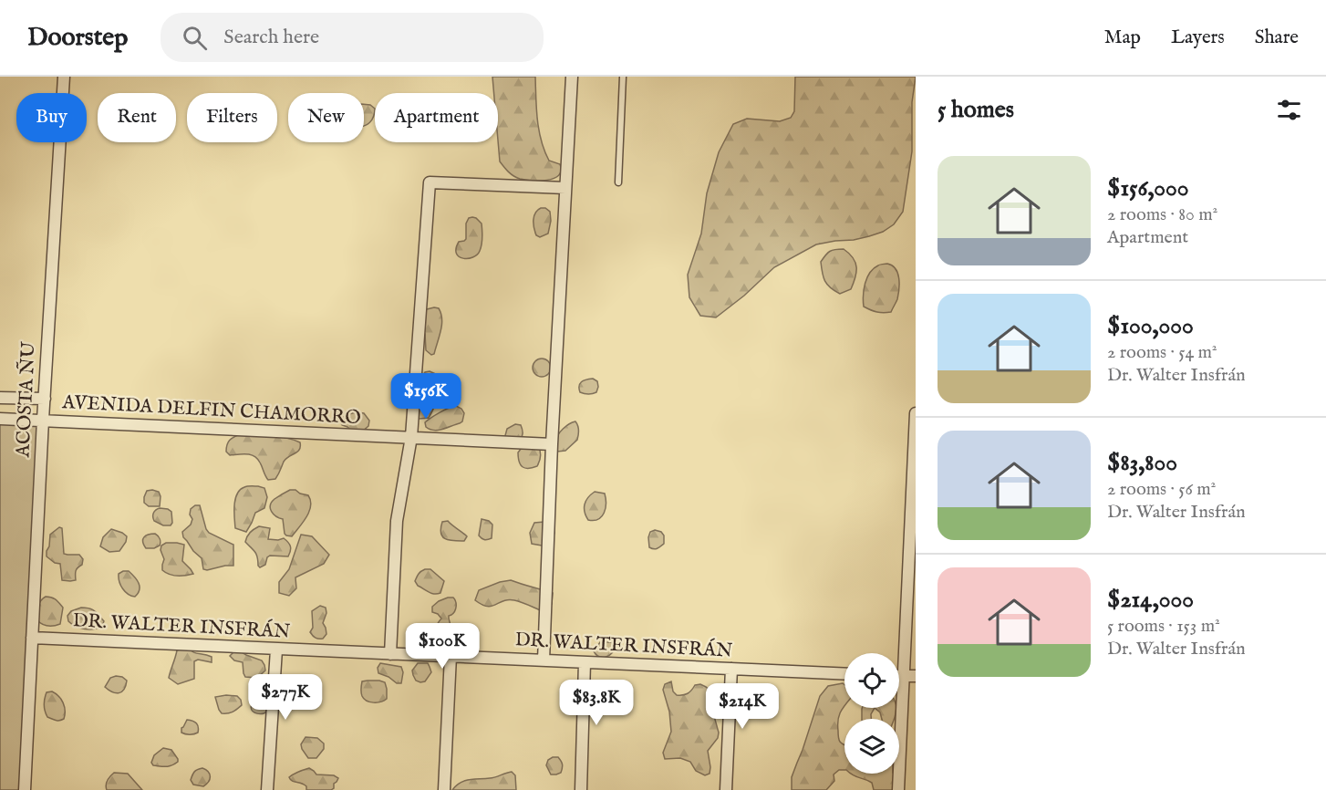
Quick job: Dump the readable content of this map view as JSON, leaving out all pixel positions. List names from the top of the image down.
{
  "streets": {
    "street": ["ACOSTA ÑU", "AVENIDA DELFIN CHAMORRO", "DR. WALTER INSFRÁN"]
  },
  "crossings": [
    ["ACOSTA ÑU", "AVENIDA DELFIN CHAMORRO"],
    ["ACOSTA ÑU", "DR. WALTER INSFRÁN"]
  ],
  "page": {
    "header": "Doorstep",
    "search": "Search here",
    "nav": ["Map", "Layers", "Share"],
    "heading": "5 homes",
    "chip": [
      "Buy",
      "Rent",
      "Filters",
      "New",
      "Apartment"
    ],
    "list": [
      {
        "name": "$156,000",
        "note": "2 rooms · 80 m² · Apartment"
      },
      {
        "name": "$100,000",
        "note": "2 rooms · 54 m² · Dr. Walter Insfrán"
      },
      {
        "name": "$83,800",
        "note": "2 rooms · 56 m² · Dr. Walter Insfrán"
      },
      {
        "name": "$214,000",
        "note": "5 rooms · 153 m² · Dr. Walter Insfrán"
      }
    ],
    "price": [
      "$156K",
      "$100K",
      "$277K",
      "$83.8K",
      "$214K"
    ]
  }
}
